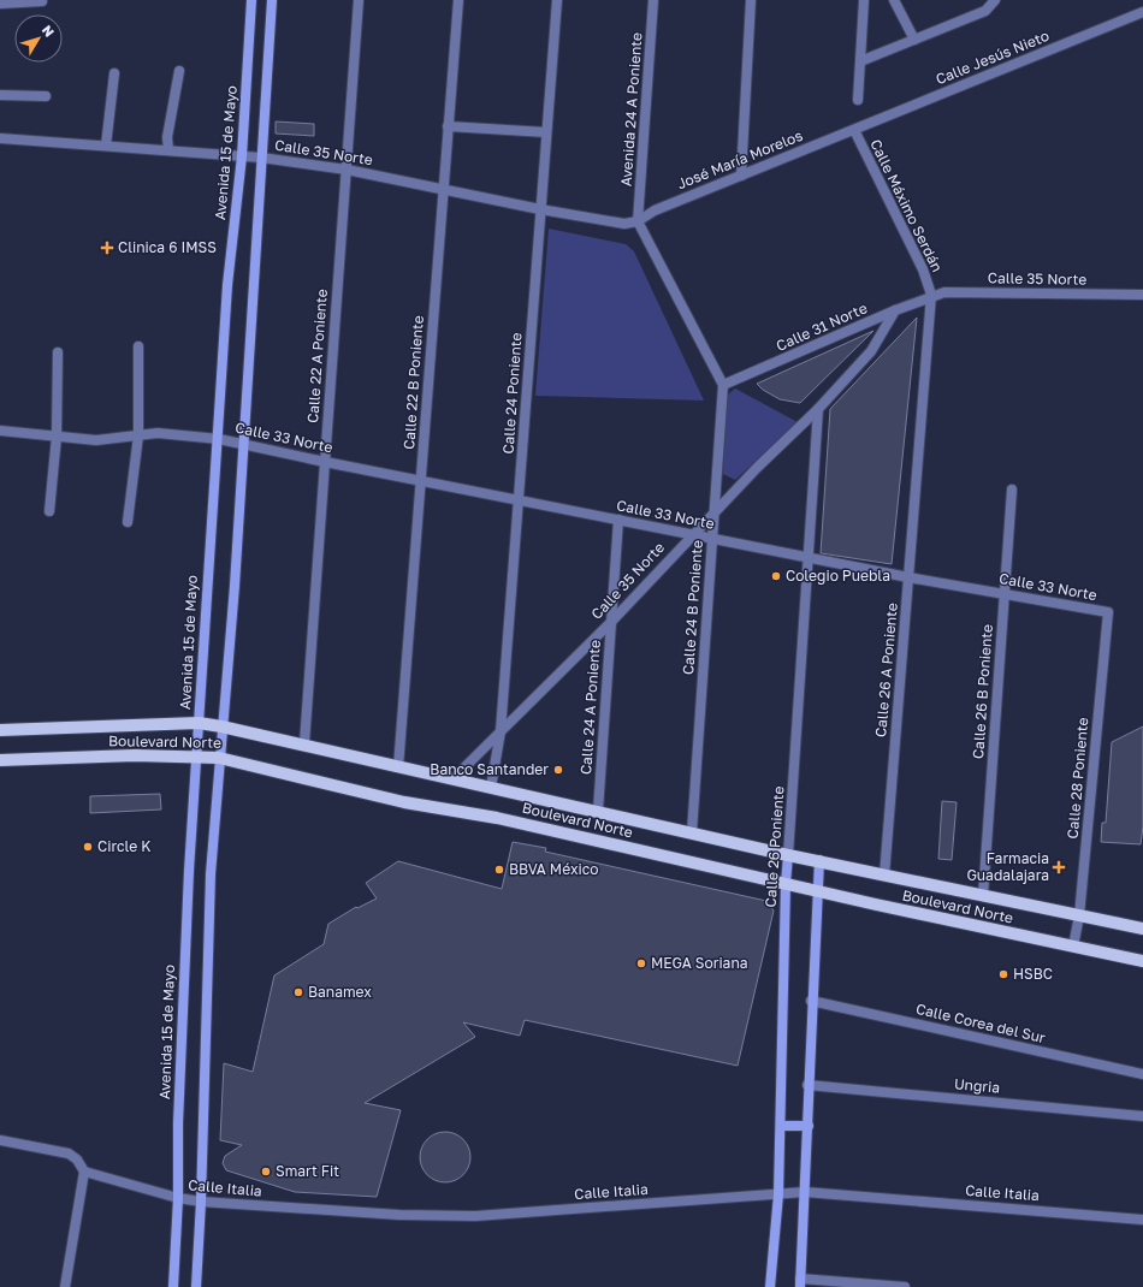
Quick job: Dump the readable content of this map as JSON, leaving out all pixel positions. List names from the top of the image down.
{
  "streets": {
    "main road": ["Avenida 15 de Mayo", "Boulevard Norte", "Calle 26 Poniente"],
    "street": [
      "Calle Jesús Nieto",
      "Avenida 24 A Poniente",
      "Calle 35 Norte",
      "José María Morelos",
      "Calle Máximo Serdán",
      "Calle 31 Norte",
      "Calle 22 A Poniente",
      "Calle 22 B Poniente",
      "Calle 24 Poniente",
      "Calle 33 Norte",
      "Calle 24 B Poniente",
      "Calle 26 A Poniente",
      "Calle 26 B Poniente",
      "Calle 24 A Poniente",
      "Calle 28 Poniente",
      "Calle Corea del Sur",
      "Ungria",
      "Calle Italia"
    ]
  },
  "crossings": [
    ["Calle Jesús Nieto", "José María Morelos"],
    ["Calle Jesús Nieto", "Calle Máximo Serdán"],
    ["Avenida 24 A Poniente", "Calle 35 Norte"],
    ["Avenida 24 A Poniente", "José María Morelos"],
    ["Avenida 15 de Mayo", "Calle 35 Norte"],
    ["Avenida 15 de Mayo", "Calle 33 Norte"],
    ["Avenida 15 de Mayo", "Boulevard Norte"],
    ["Avenida 15 de Mayo", "Calle Italia"],
    ["Calle 35 Norte", "José María Morelos"],
    ["Calle 35 Norte", "Calle Máximo Serdán"],
    ["Calle 35 Norte", "Calle 31 Norte"],
    ["Calle 35 Norte", "Calle 22 A Poniente"],
    ["Calle 35 Norte", "Calle 22 B Poniente"],
    ["Calle 35 Norte", "Calle 24 Poniente"],
    ["Calle 35 Norte", "Calle 33 Norte"],
    ["Calle 35 Norte", "Calle 24 B Poniente"],
    ["Calle 35 Norte", "Calle 26 A Poniente"],
    ["Calle 35 Norte", "Calle 24 A Poniente"],
    ["Calle 35 Norte", "Boulevard Norte"],
    ["Calle 35 Norte", "Calle 26 Poniente"],
    ["José María Morelos", "Calle Máximo Serdán"],
    ["Calle Máximo Serdán", "Calle 31 Norte"],
    ["Calle Máximo Serdán", "Calle 26 A Poniente"],
    ["Calle 31 Norte", "Calle 24 B Poniente"],
    ["Calle 31 Norte", "Calle 26 A Poniente"],
    ["Calle 22 A Poniente", "Calle 33 Norte"],
    ["Calle 22 A Poniente", "Boulevard Norte"],
    ["Calle 22 B Poniente", "Calle 33 Norte"],
    ["Calle 22 B Poniente", "Boulevard Norte"],
    ["Calle 24 Poniente", "Calle 33 Norte"],
    ["Calle 24 Poniente", "Boulevard Norte"],
    ["Calle 33 Norte", "Calle 24 B Poniente"],
    ["Calle 33 Norte", "Calle 26 A Poniente"],
    ["Calle 33 Norte", "Calle 26 B Poniente"],
    ["Calle 33 Norte", "Calle 24 A Poniente"],
    ["Calle 33 Norte", "Calle 28 Poniente"],
    ["Calle 33 Norte", "Calle 26 Poniente"],
    ["Calle 24 B Poniente", "Boulevard Norte"],
    ["Calle 26 A Poniente", "Boulevard Norte"],
    ["Calle 26 B Poniente", "Boulevard Norte"],
    ["Calle 24 A Poniente", "Boulevard Norte"],
    ["Boulevard Norte", "Calle 28 Poniente"],
    ["Boulevard Norte", "Calle 26 Poniente"],
    ["Calle 26 Poniente", "Calle Italia"]
  ],
  "places": {
    "health": ["Clinica 6 IMSS", "Farmacia Guadalajara"],
    "other": [
      "Colegio Puebla",
      "Banco Santander",
      "Circle K",
      "BBVA México",
      "MEGA Soriana",
      "HSBC",
      "Banamex",
      "Smart Fit"
    ]
  },
  "north": "top right"
}
